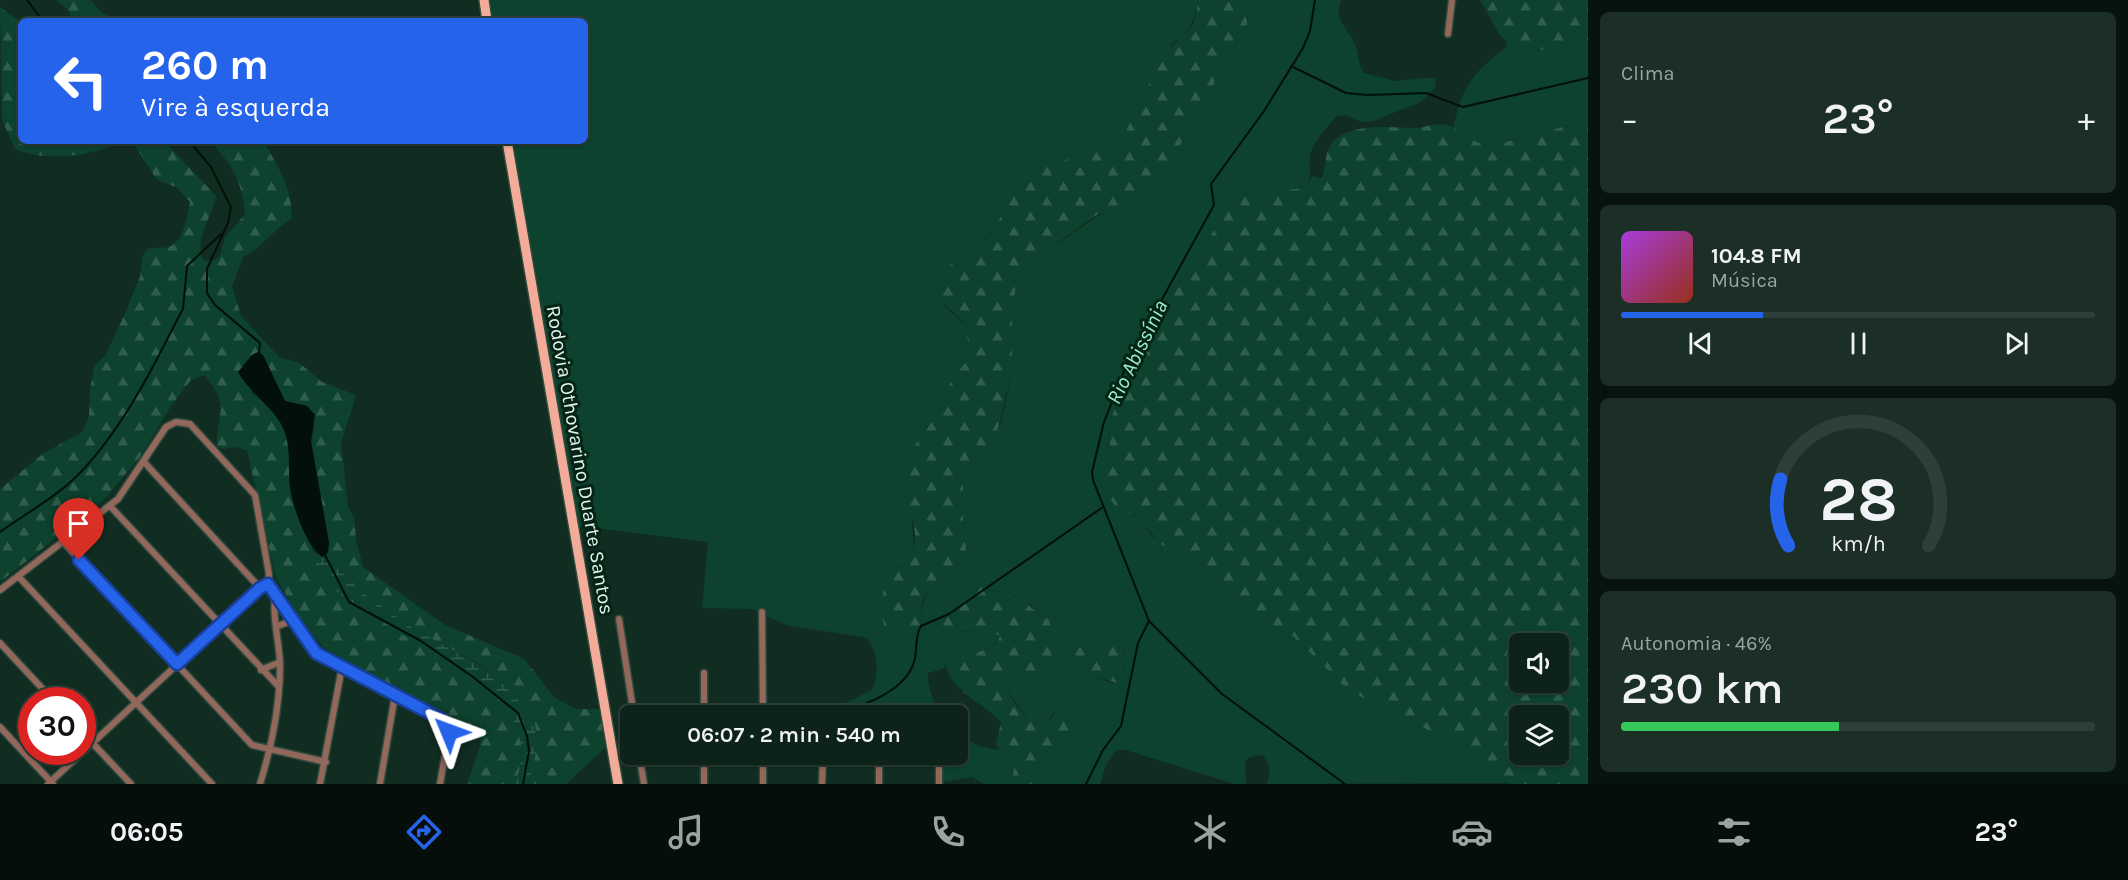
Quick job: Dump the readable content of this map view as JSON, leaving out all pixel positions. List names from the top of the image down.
{
  "streets": {
    "main road": ["Rodovia Othovarino Duarte Santos"]
  },
  "water": ["Rio Abissínia"],
  "page": {
    "tile": [
      "Clima",
      ["Autonomia · 46%", "230 km"]
    ],
    "turn": ["260 m", "Vire à esquerda"],
    "heat": ["−", "23°", "+"],
    "song": ["104.8 FM", "Música"],
    "limit": "30",
    "trip": "06:07 · 2 min · 540 m",
    "tabs": ["06:05", "23°"],
    "gauge": ["28", "km/h"]
  }
}
